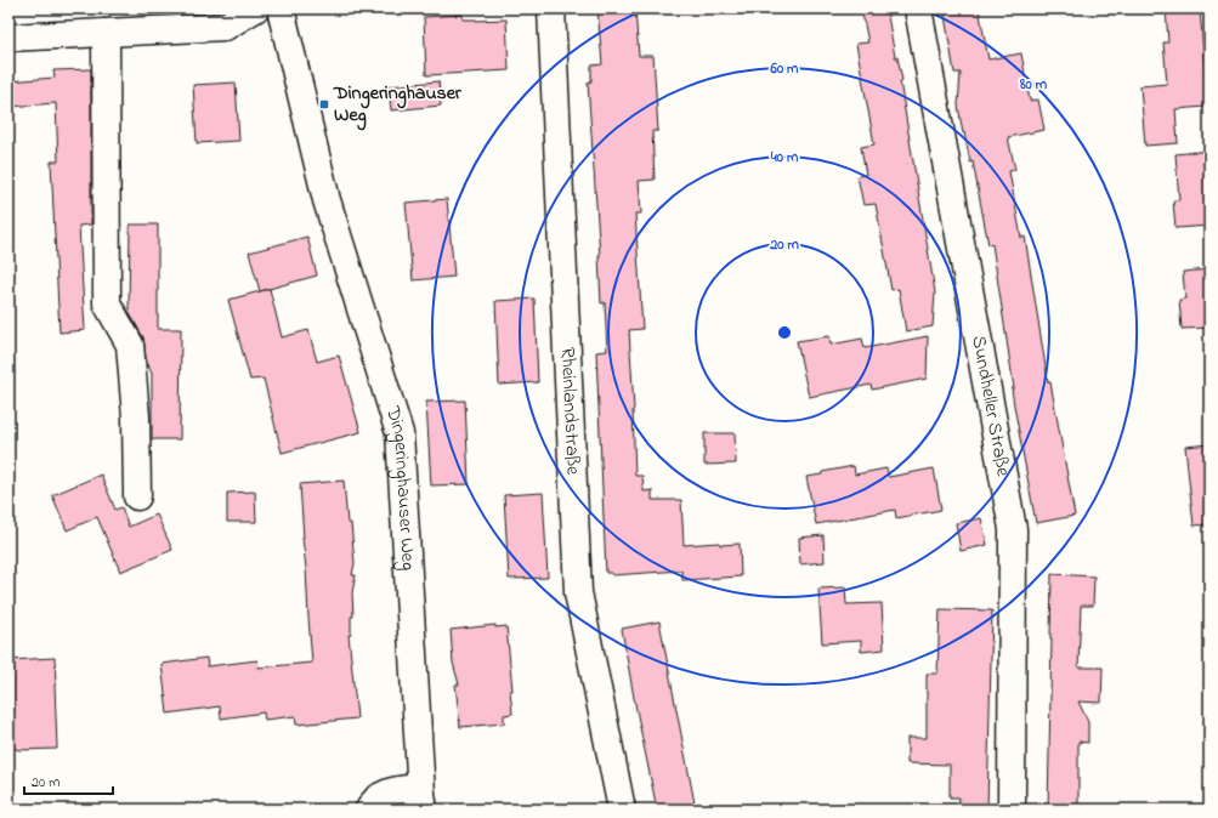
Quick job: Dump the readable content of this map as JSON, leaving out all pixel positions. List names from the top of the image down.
{
  "streets": {
    "street": ["Sundheller Straße", "Rheinlandstraße", "Dingeringhauser Weg"]
  },
  "places": {
    "transit": ["Dingeringhauser Weg"]
  },
  "scale_bar": "20 m",
  "rings": [
    "60 m",
    "80 m",
    "40 m",
    "20 m"
  ]
}
